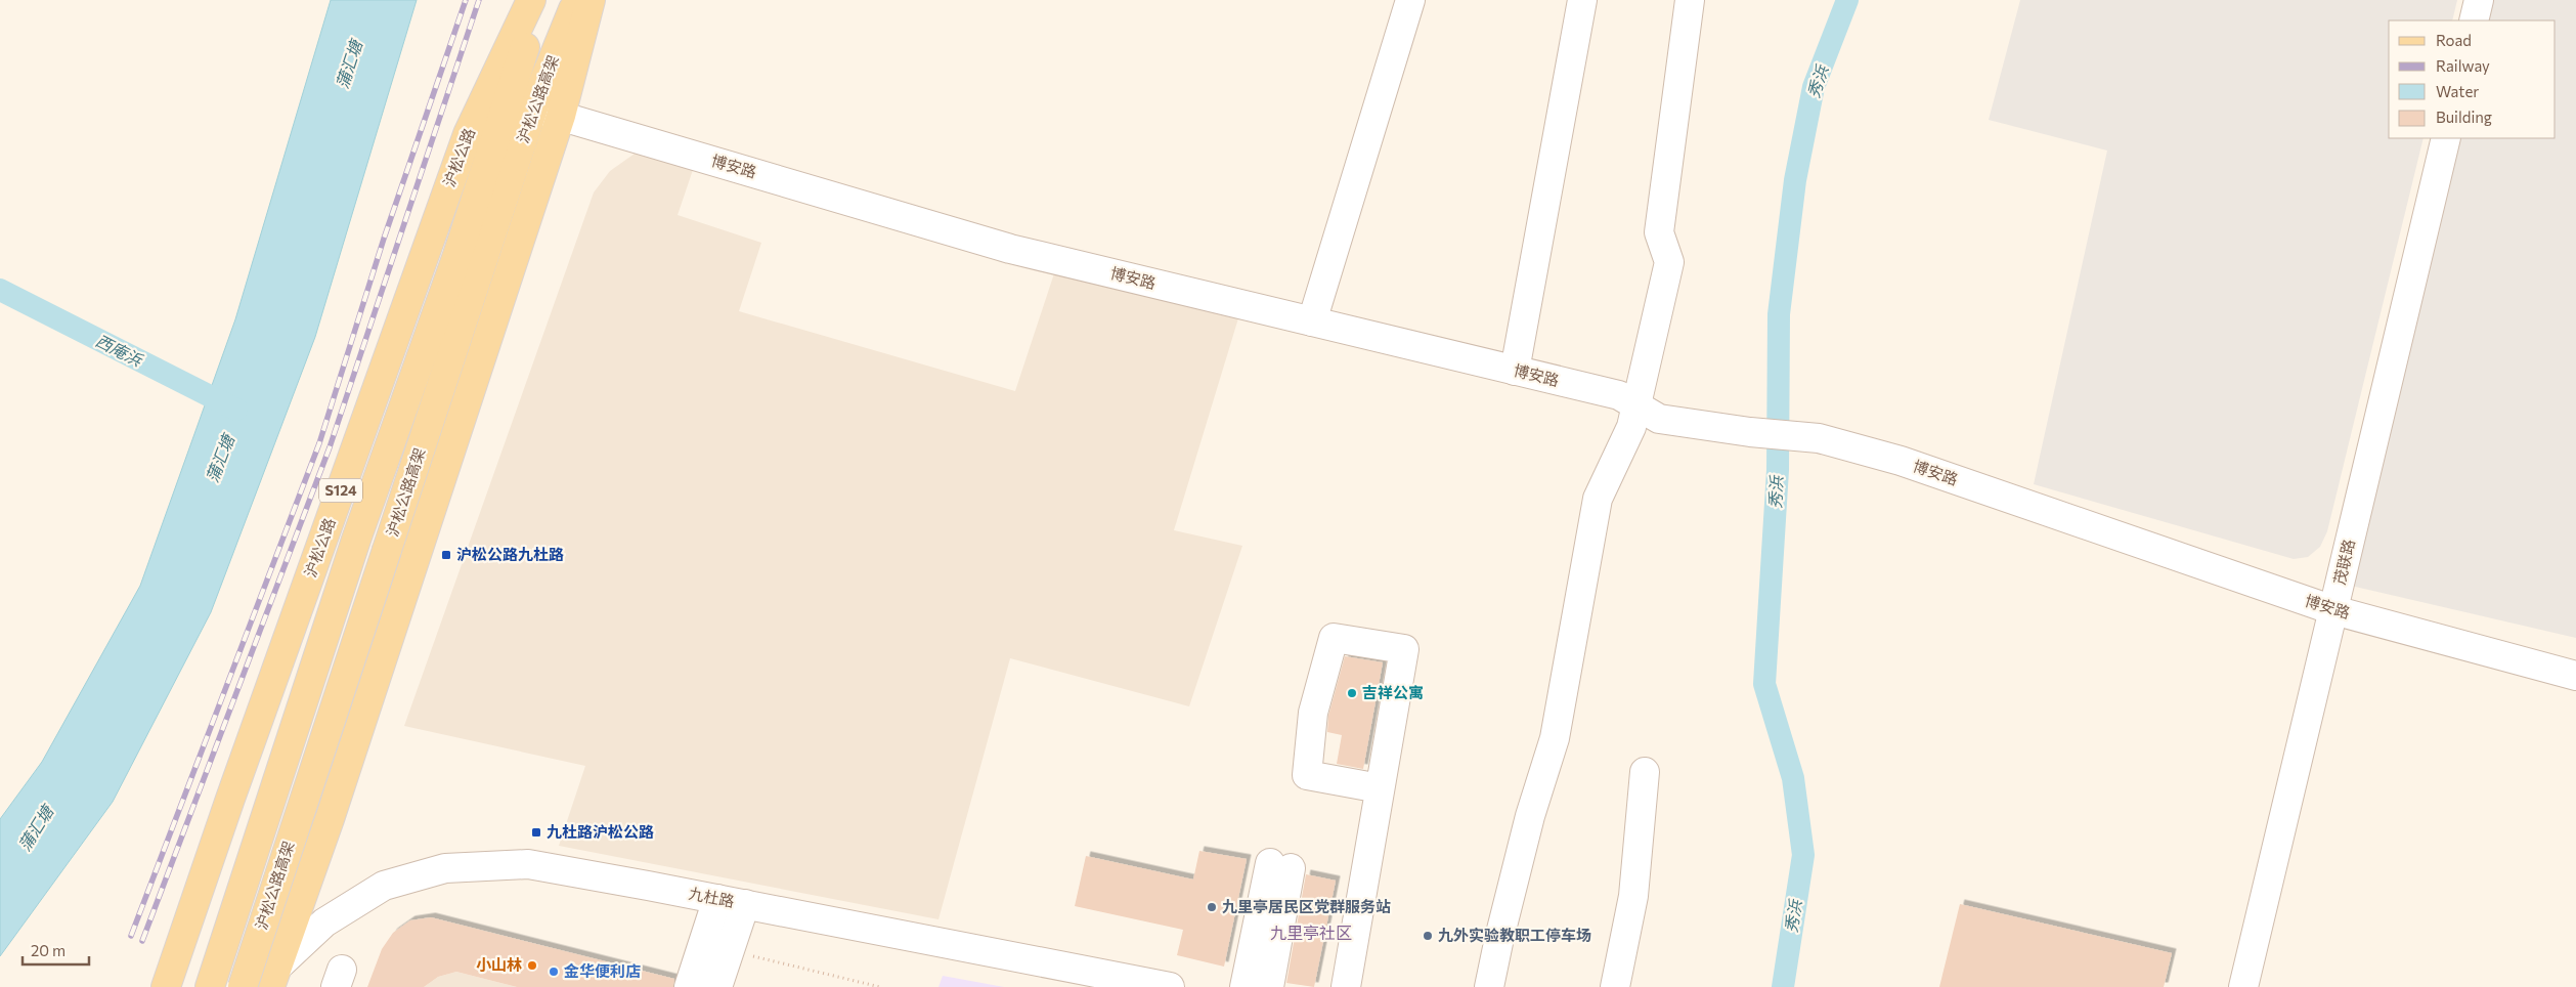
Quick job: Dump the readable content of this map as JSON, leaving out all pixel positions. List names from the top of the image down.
{
  "streets": {
    "main road": ["沪松公路高架", "沪松公路", "S124"],
    "street": ["博安路", "茂联路", "九杜路"]
  },
  "crossings": [
    ["沪松公路高架", "沪松公路"],
    ["沪松公路高架", "博安路"],
    ["沪松公路", "博安路"],
    ["博安路", "茂联路"]
  ],
  "districts": ["九里亭社区"],
  "water": ["蒲汇塘", "秀浜", "西庵浜"],
  "places": {
    "transit": ["沪松公路九杜路", "九杜路沪松公路"],
    "other": [
      "吉祥公寓",
      "九里亭居民区党群服务站",
      "九外实验教职工停车场",
      "小山林",
      "金华便利店"
    ]
  },
  "legend": [
    "Road",
    "Railway",
    "Water",
    "Building"
  ],
  "scale_bar": "20 m"
}
